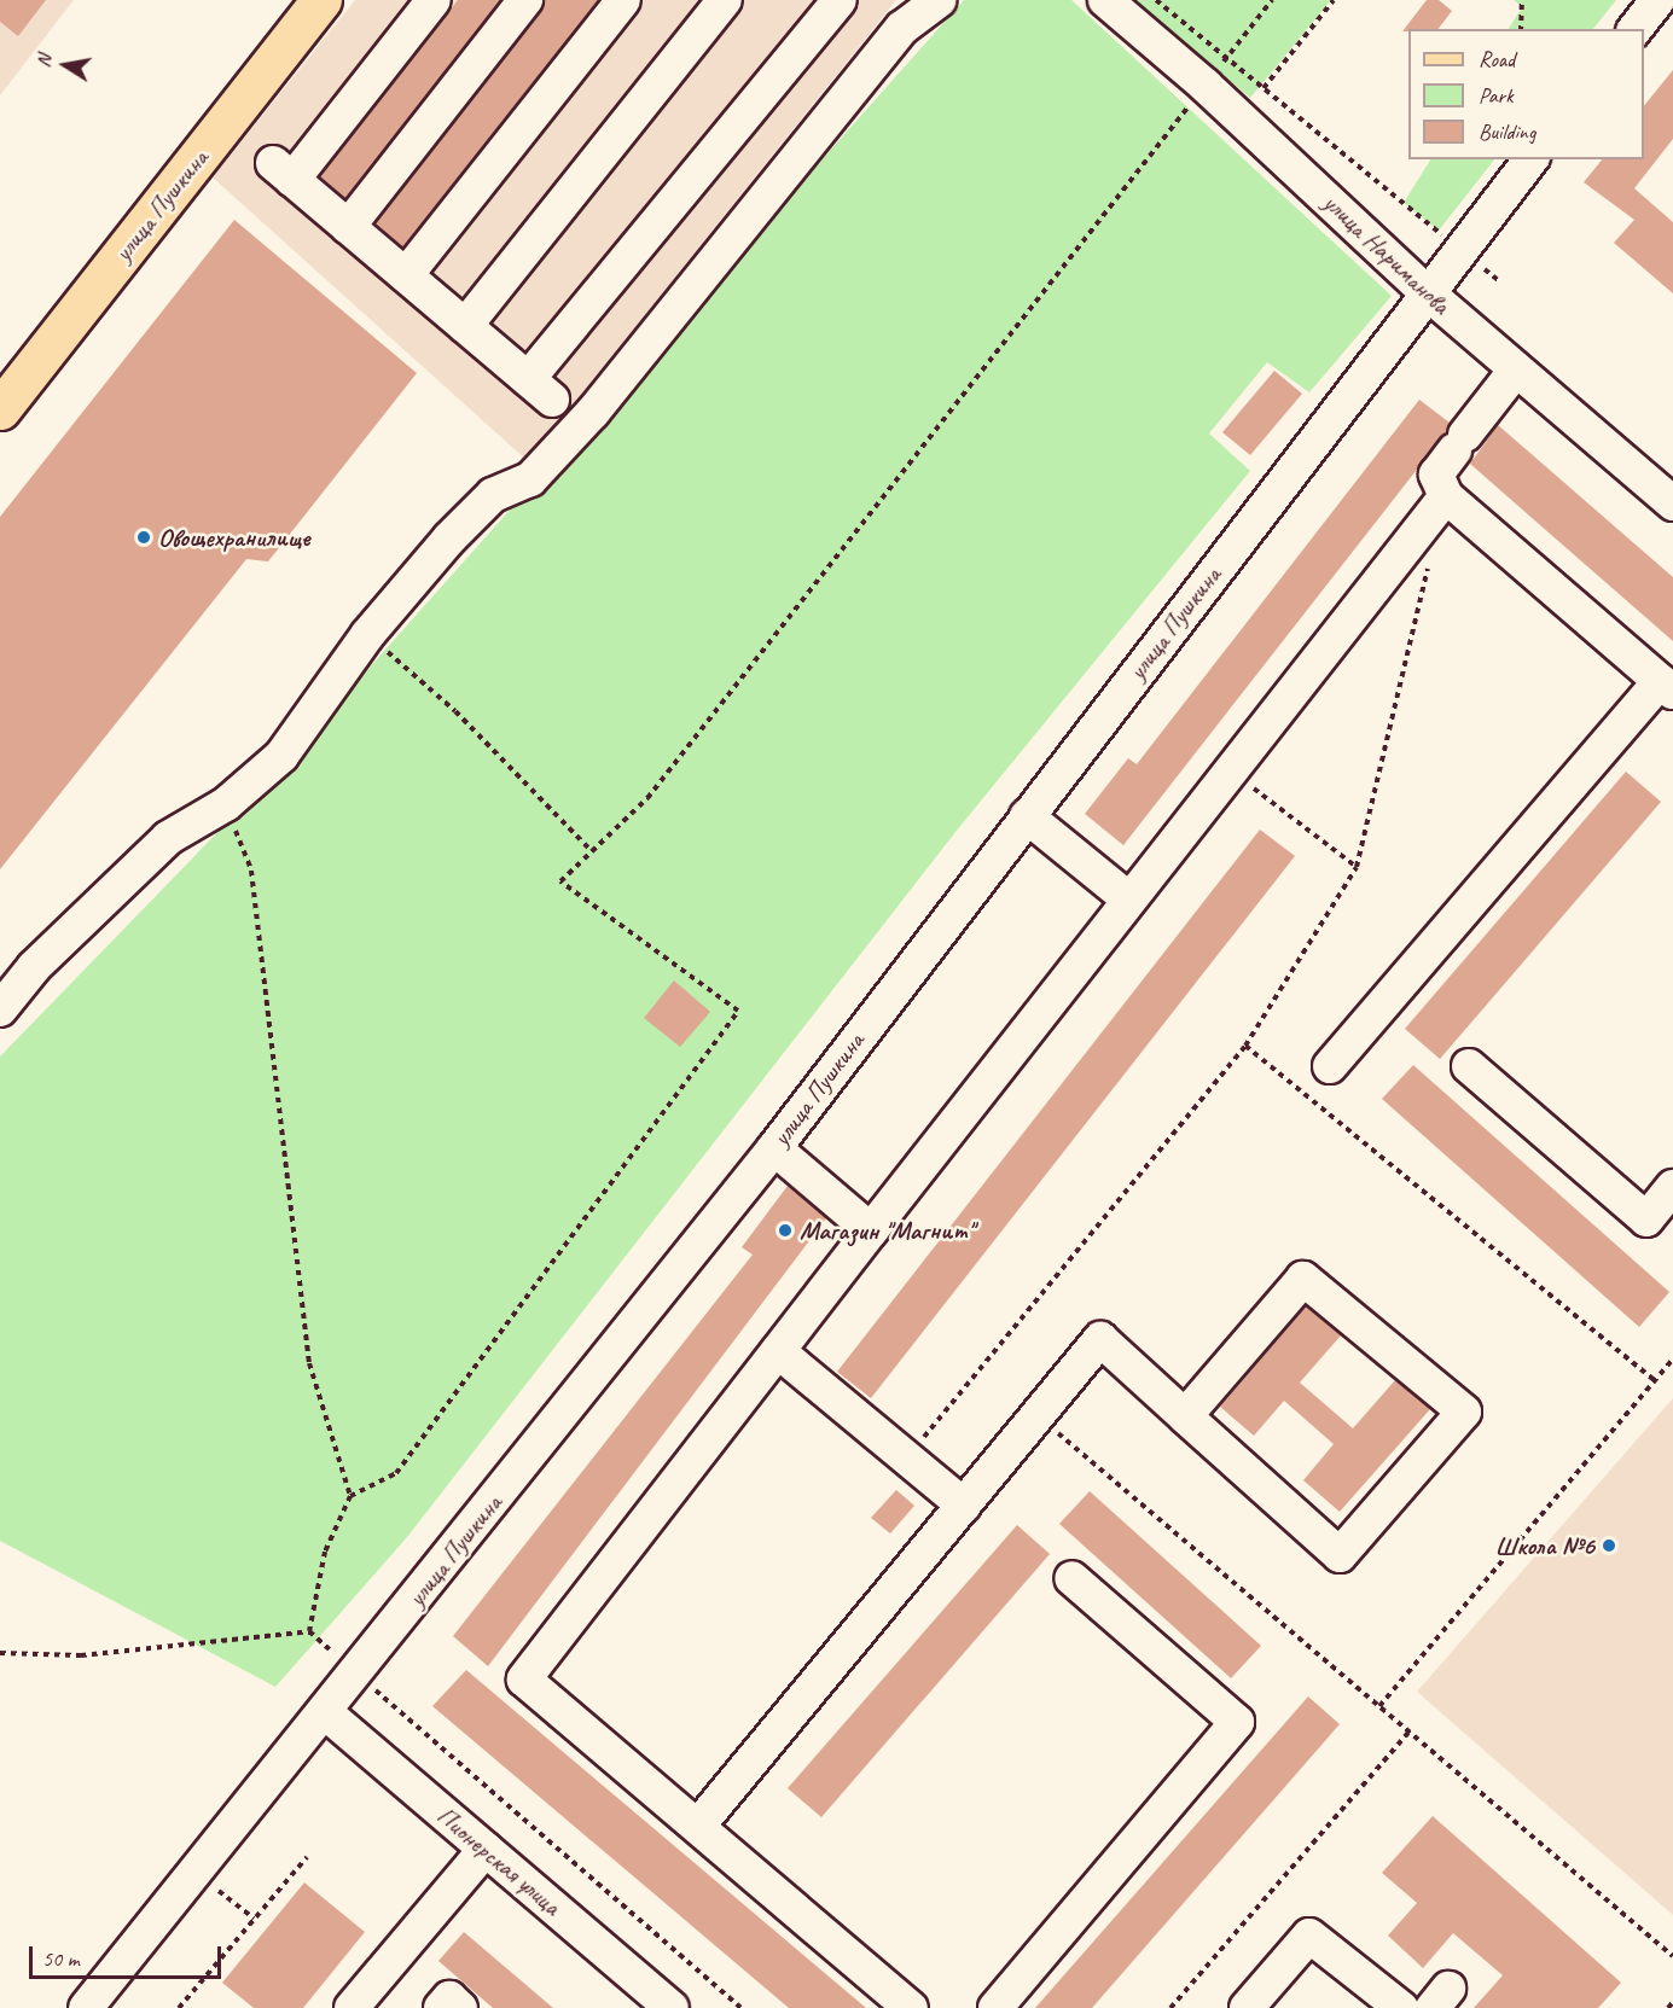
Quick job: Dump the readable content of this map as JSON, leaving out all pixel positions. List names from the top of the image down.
{
  "streets": {
    "main road": ["улица Пушкина"],
    "street": ["улица Нариманова", "Пионерская улица"]
  },
  "crossings": [
    ["улица Пушкина", "улица Нариманова"],
    ["улица Пушкина", "Пионерская улица"]
  ],
  "places": ["Овощехранилище", "Магазин \"Магнит\"", "Школа №6"],
  "legend": ["Road", "Park", "Building"],
  "scale_bar": "50 m",
  "north": "left"
}
